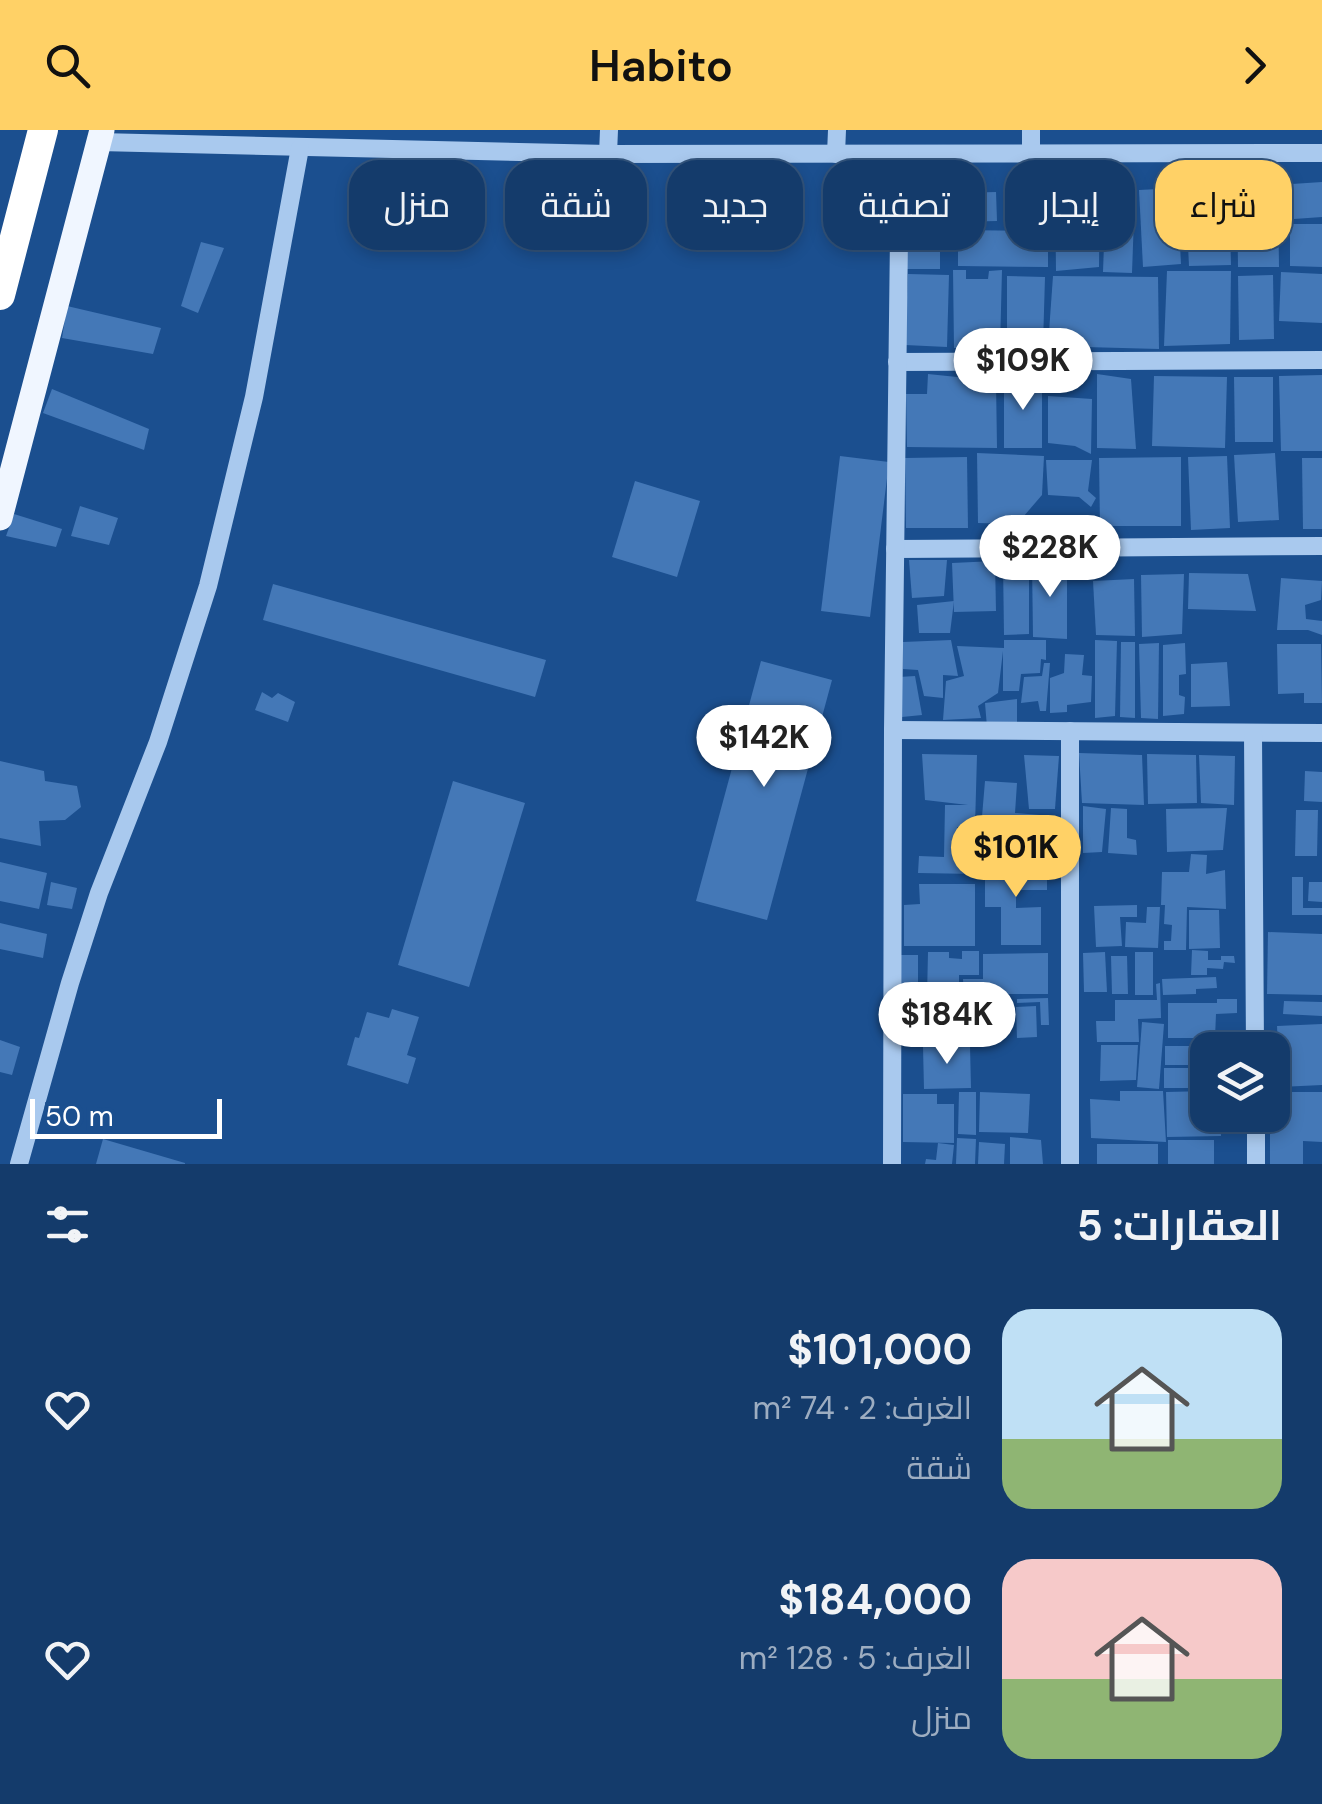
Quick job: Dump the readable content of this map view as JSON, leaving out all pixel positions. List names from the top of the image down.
{
  "scale_bar": "50 m",
  "page": {
    "header": "Habito",
    "chip": [
      "شراء",
      "إيجار",
      "تصفية",
      "جديد",
      "شقة",
      "منزل"
    ],
    "price": [
      "$109K",
      "$228K",
      "$142K",
      "$101K",
      "$184K"
    ],
    "scale": "50 m",
    "heading": "العقارات: 5",
    "list": [
      {
        "name": "$101,000",
        "note": "الغرف: 2 · 74 m² · شقة"
      },
      {
        "name": "$184,000",
        "note": "الغرف: 5 · 128 m² · منزل"
      }
    ]
  }
}
